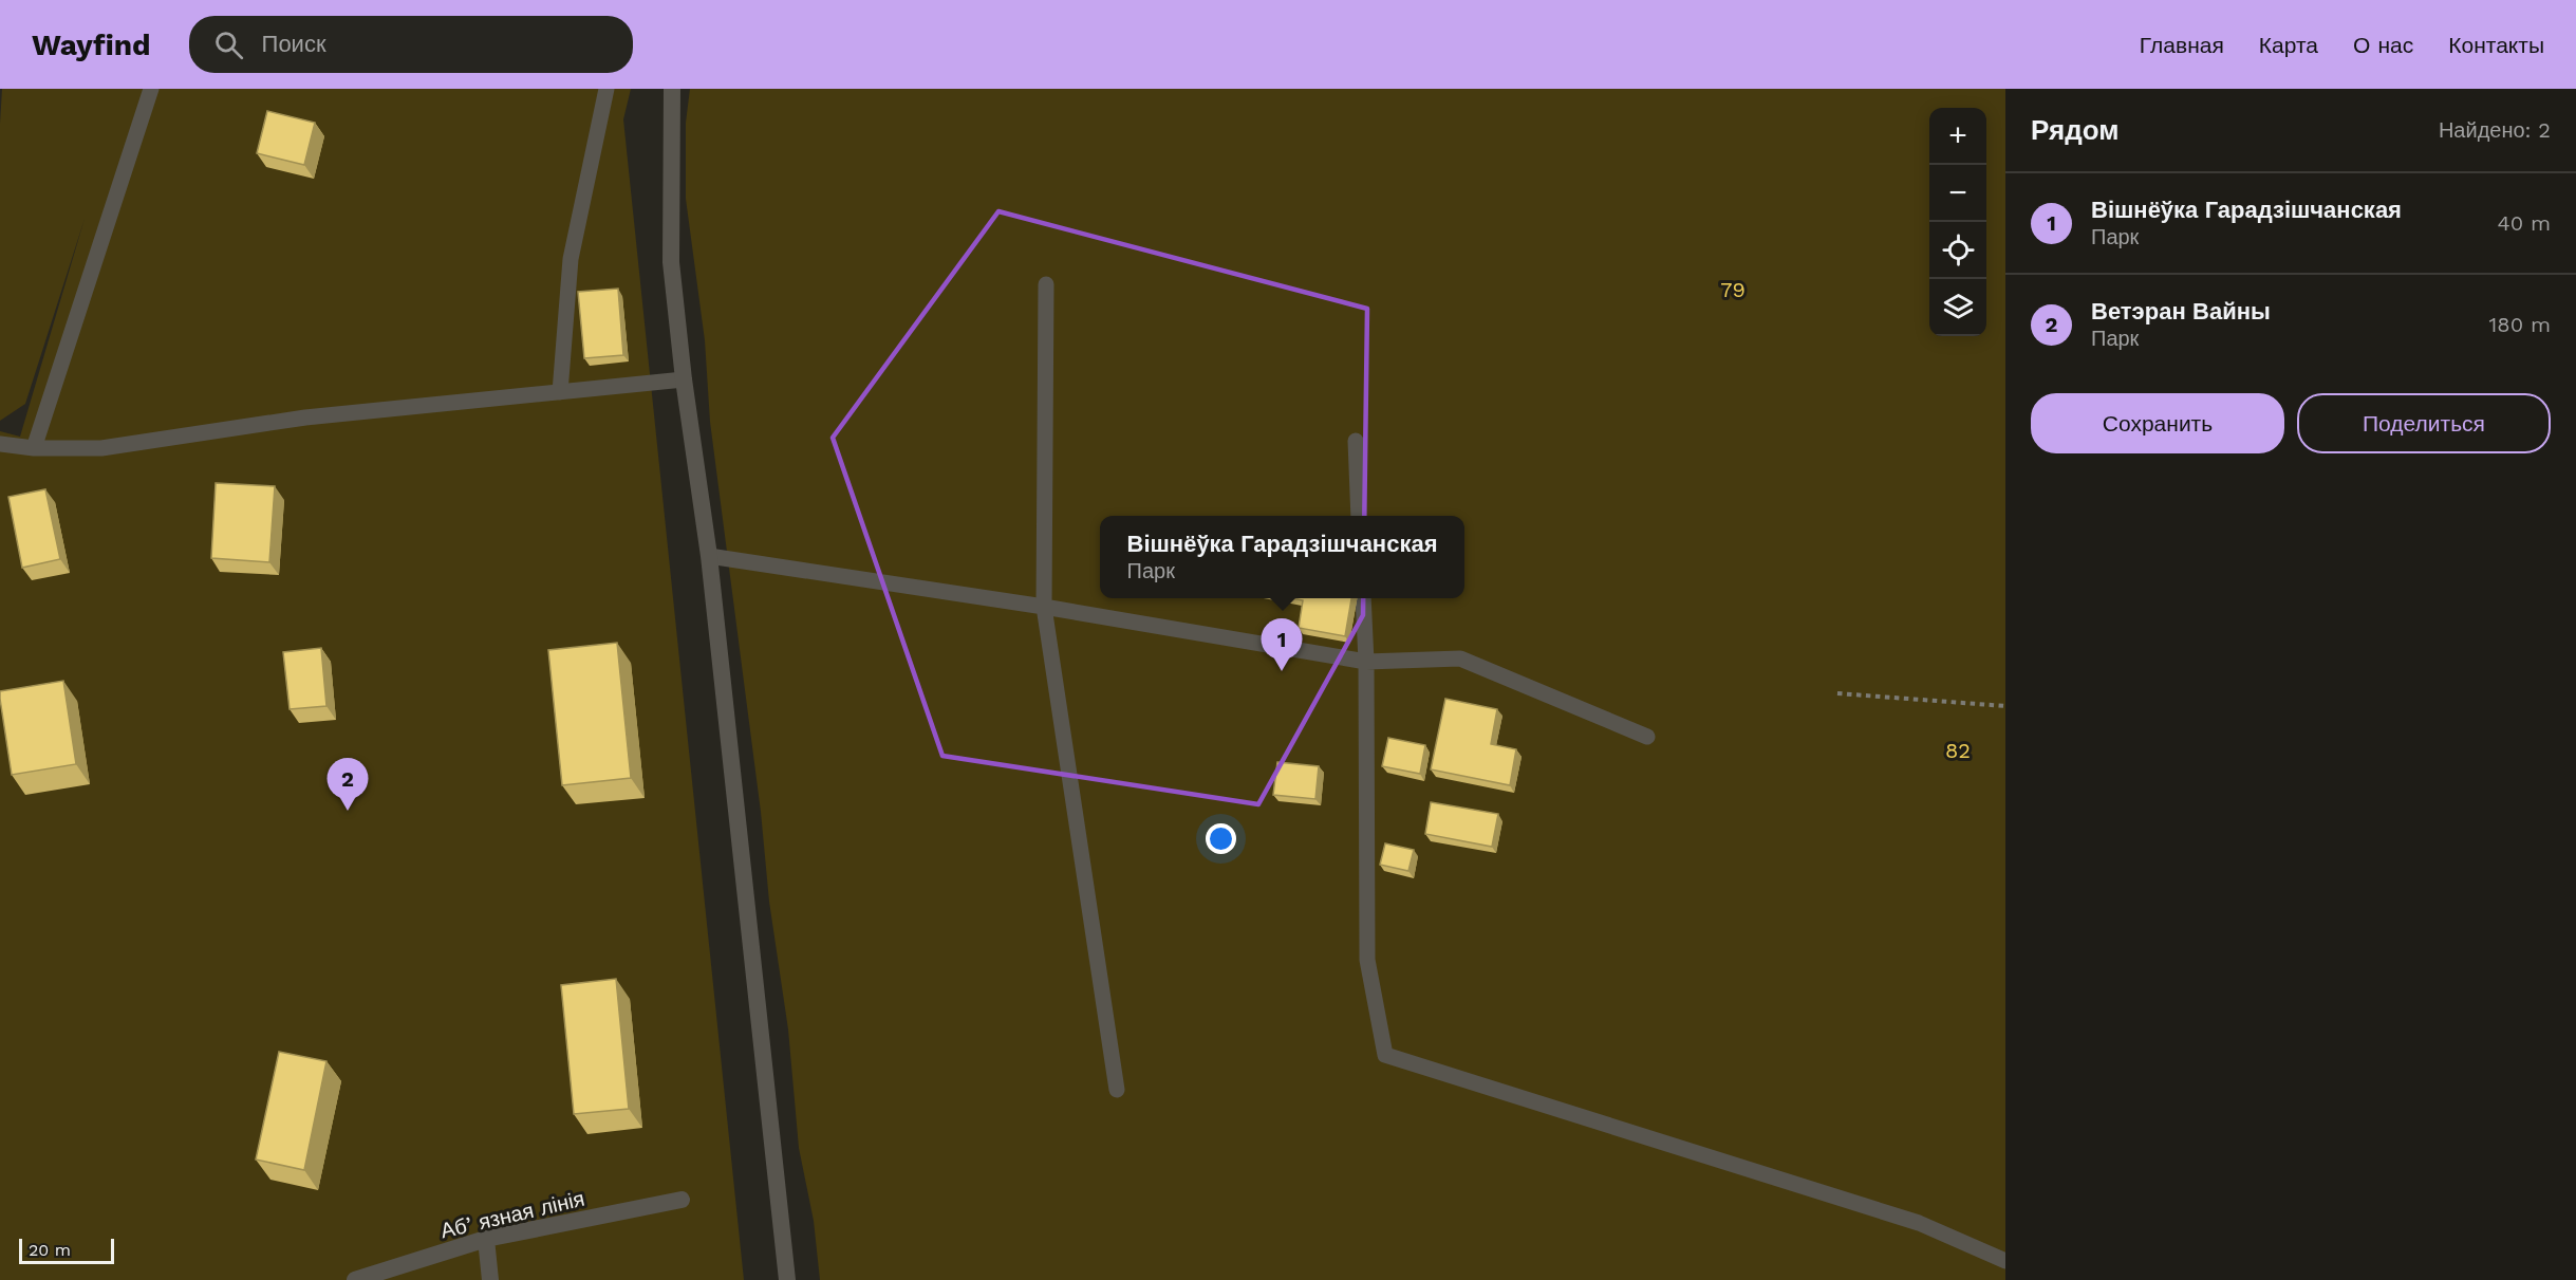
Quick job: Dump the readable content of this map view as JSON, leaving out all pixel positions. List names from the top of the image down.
{
  "streets": {
    "street": ["Абʼязная лінія"]
  },
  "parks": ["79", "82"],
  "scale_bar": "20 m",
  "page": {
    "header": "Wayfind",
    "search": "Поиск",
    "nav": [
      "Главная",
      "Карта",
      "О нас",
      "Контакты"
    ],
    "heading": ["Рядом", "Найдено: 2"],
    "map_buttons": ["+", "−"],
    "list": [
      {
        "mark": "1",
        "name": "Вішнёўка Гарадзішчанская",
        "note": "Парк",
        "value": "40 m"
      },
      {
        "mark": "2",
        "name": "Ветэран Вайны",
        "note": "Парк",
        "value": "180 m"
      }
    ],
    "buttons": ["Сохранить", "Поделиться"],
    "popup": ["Вішнёўка Гарадзішчанская", "Парк"],
    "pins": ["1", "2"],
    "scale": "20 m"
  }
}
